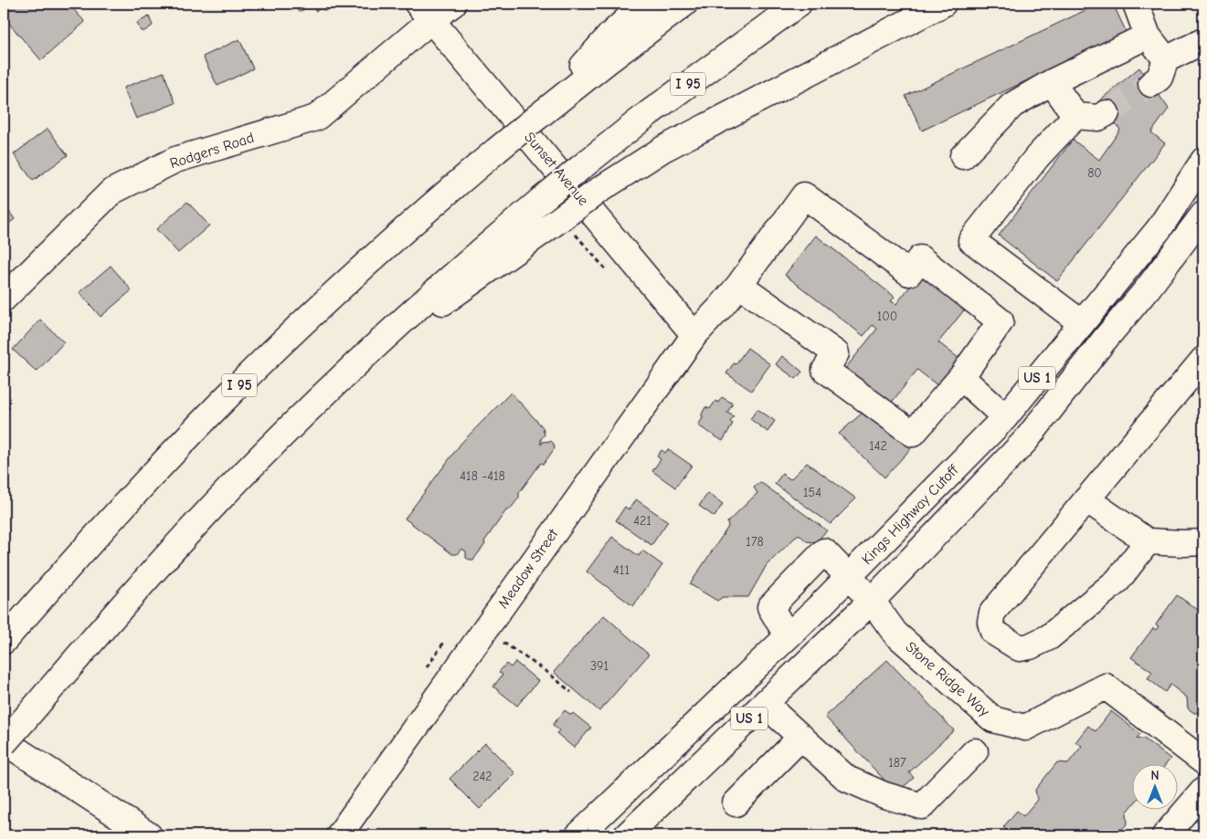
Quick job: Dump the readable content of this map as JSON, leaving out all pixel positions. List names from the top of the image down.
{
  "streets": {
    "main road": [
      "I 95",
      "Rodgers Road",
      "Sunset Avenue",
      "US 1",
      "Kings Highway Cutoff",
      "Meadow Street",
      "Stone Ridge Way"
    ]
  },
  "crossings": [
    ["Rodgers Road", "Sunset Avenue"],
    ["Sunset Avenue", "Meadow Street"],
    ["US 1", "Stone Ridge Way"],
    ["Kings Highway Cutoff", "Stone Ridge Way"]
  ],
  "house_numbers": [
    "80",
    "100",
    "142",
    "418 -418",
    "154",
    "421",
    "178",
    "411",
    "391",
    "187",
    "242"
  ],
  "north": "top"
}
